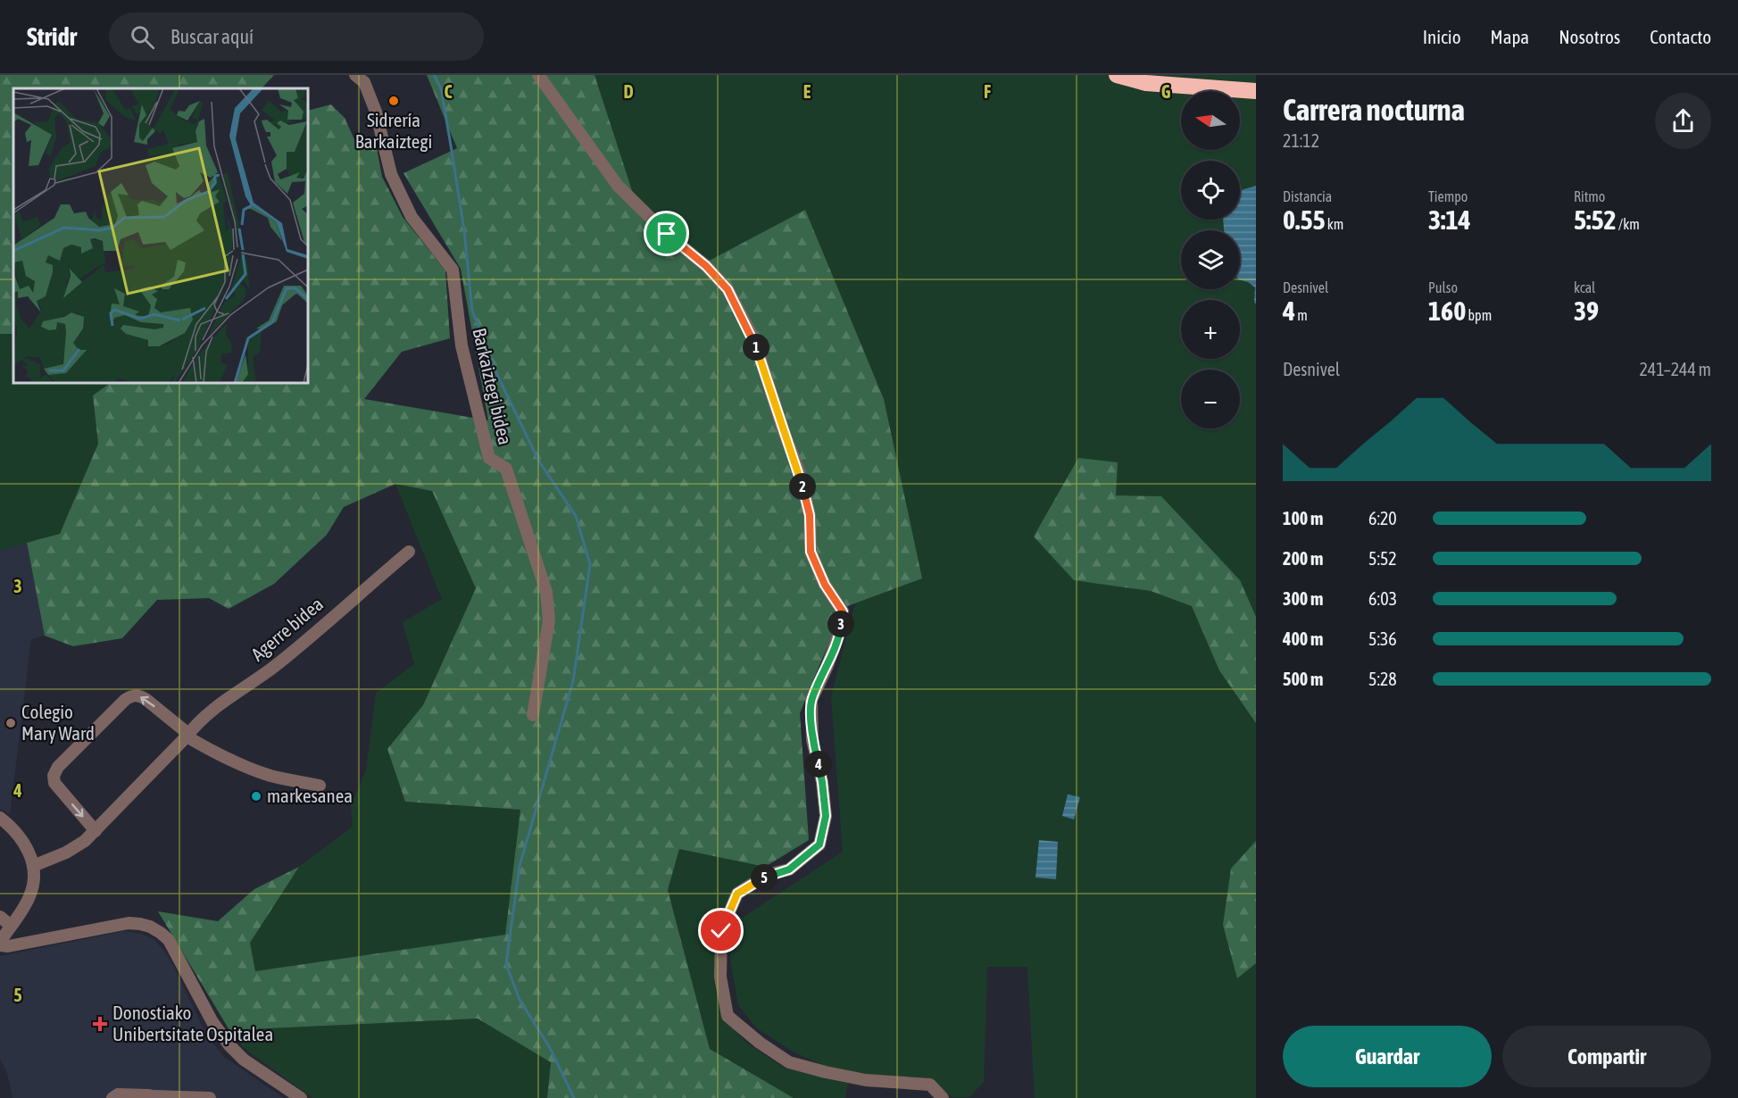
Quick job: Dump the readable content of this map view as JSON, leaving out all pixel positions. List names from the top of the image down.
{
  "streets": {
    "street": ["Barkaiztegi bidea", "Agerre bidea"]
  },
  "places": {
    "other": ["Sidrería Barkaiztegi", "Colegio Mary Ward", "markesanea"],
    "health": ["Donostiako Unibertsitate Ospitalea"]
  },
  "north": "left",
  "page": {
    "header": "Stridr",
    "search": "Buscar aquí",
    "nav": [
      "Inicio",
      "Mapa",
      "Nosotros",
      "Contacto"
    ],
    "heading": ["Carrera nocturna", "21:12"],
    "map_buttons": ["+", "−"],
    "stats": [
      ["Distancia", "0.55 km"],
      ["Tiempo", "3:14"],
      ["Ritmo", "5:52 /km"],
      ["Desnivel", "4 m"],
      ["Pulso", "160 bpm"],
      ["kcal", "39"]
    ],
    "pins": [
      "1",
      "2",
      "3",
      "4",
      "5"
    ],
    "chart": ["Desnivel", "241–244 m"],
    "list": [
      {
        "name": "100 m",
        "note": "6:20"
      },
      {
        "name": "200 m",
        "note": "5:52"
      },
      {
        "name": "300 m",
        "note": "6:03"
      },
      {
        "name": "400 m",
        "note": "5:36"
      },
      {
        "name": "500 m",
        "note": "5:28"
      }
    ],
    "buttons": ["Guardar", "Compartir"]
  },
  "grid": {
    "columns": [
      "C",
      "D",
      "E",
      "F",
      "G"
    ],
    "rows": ["3", "4", "5"]
  }
}
